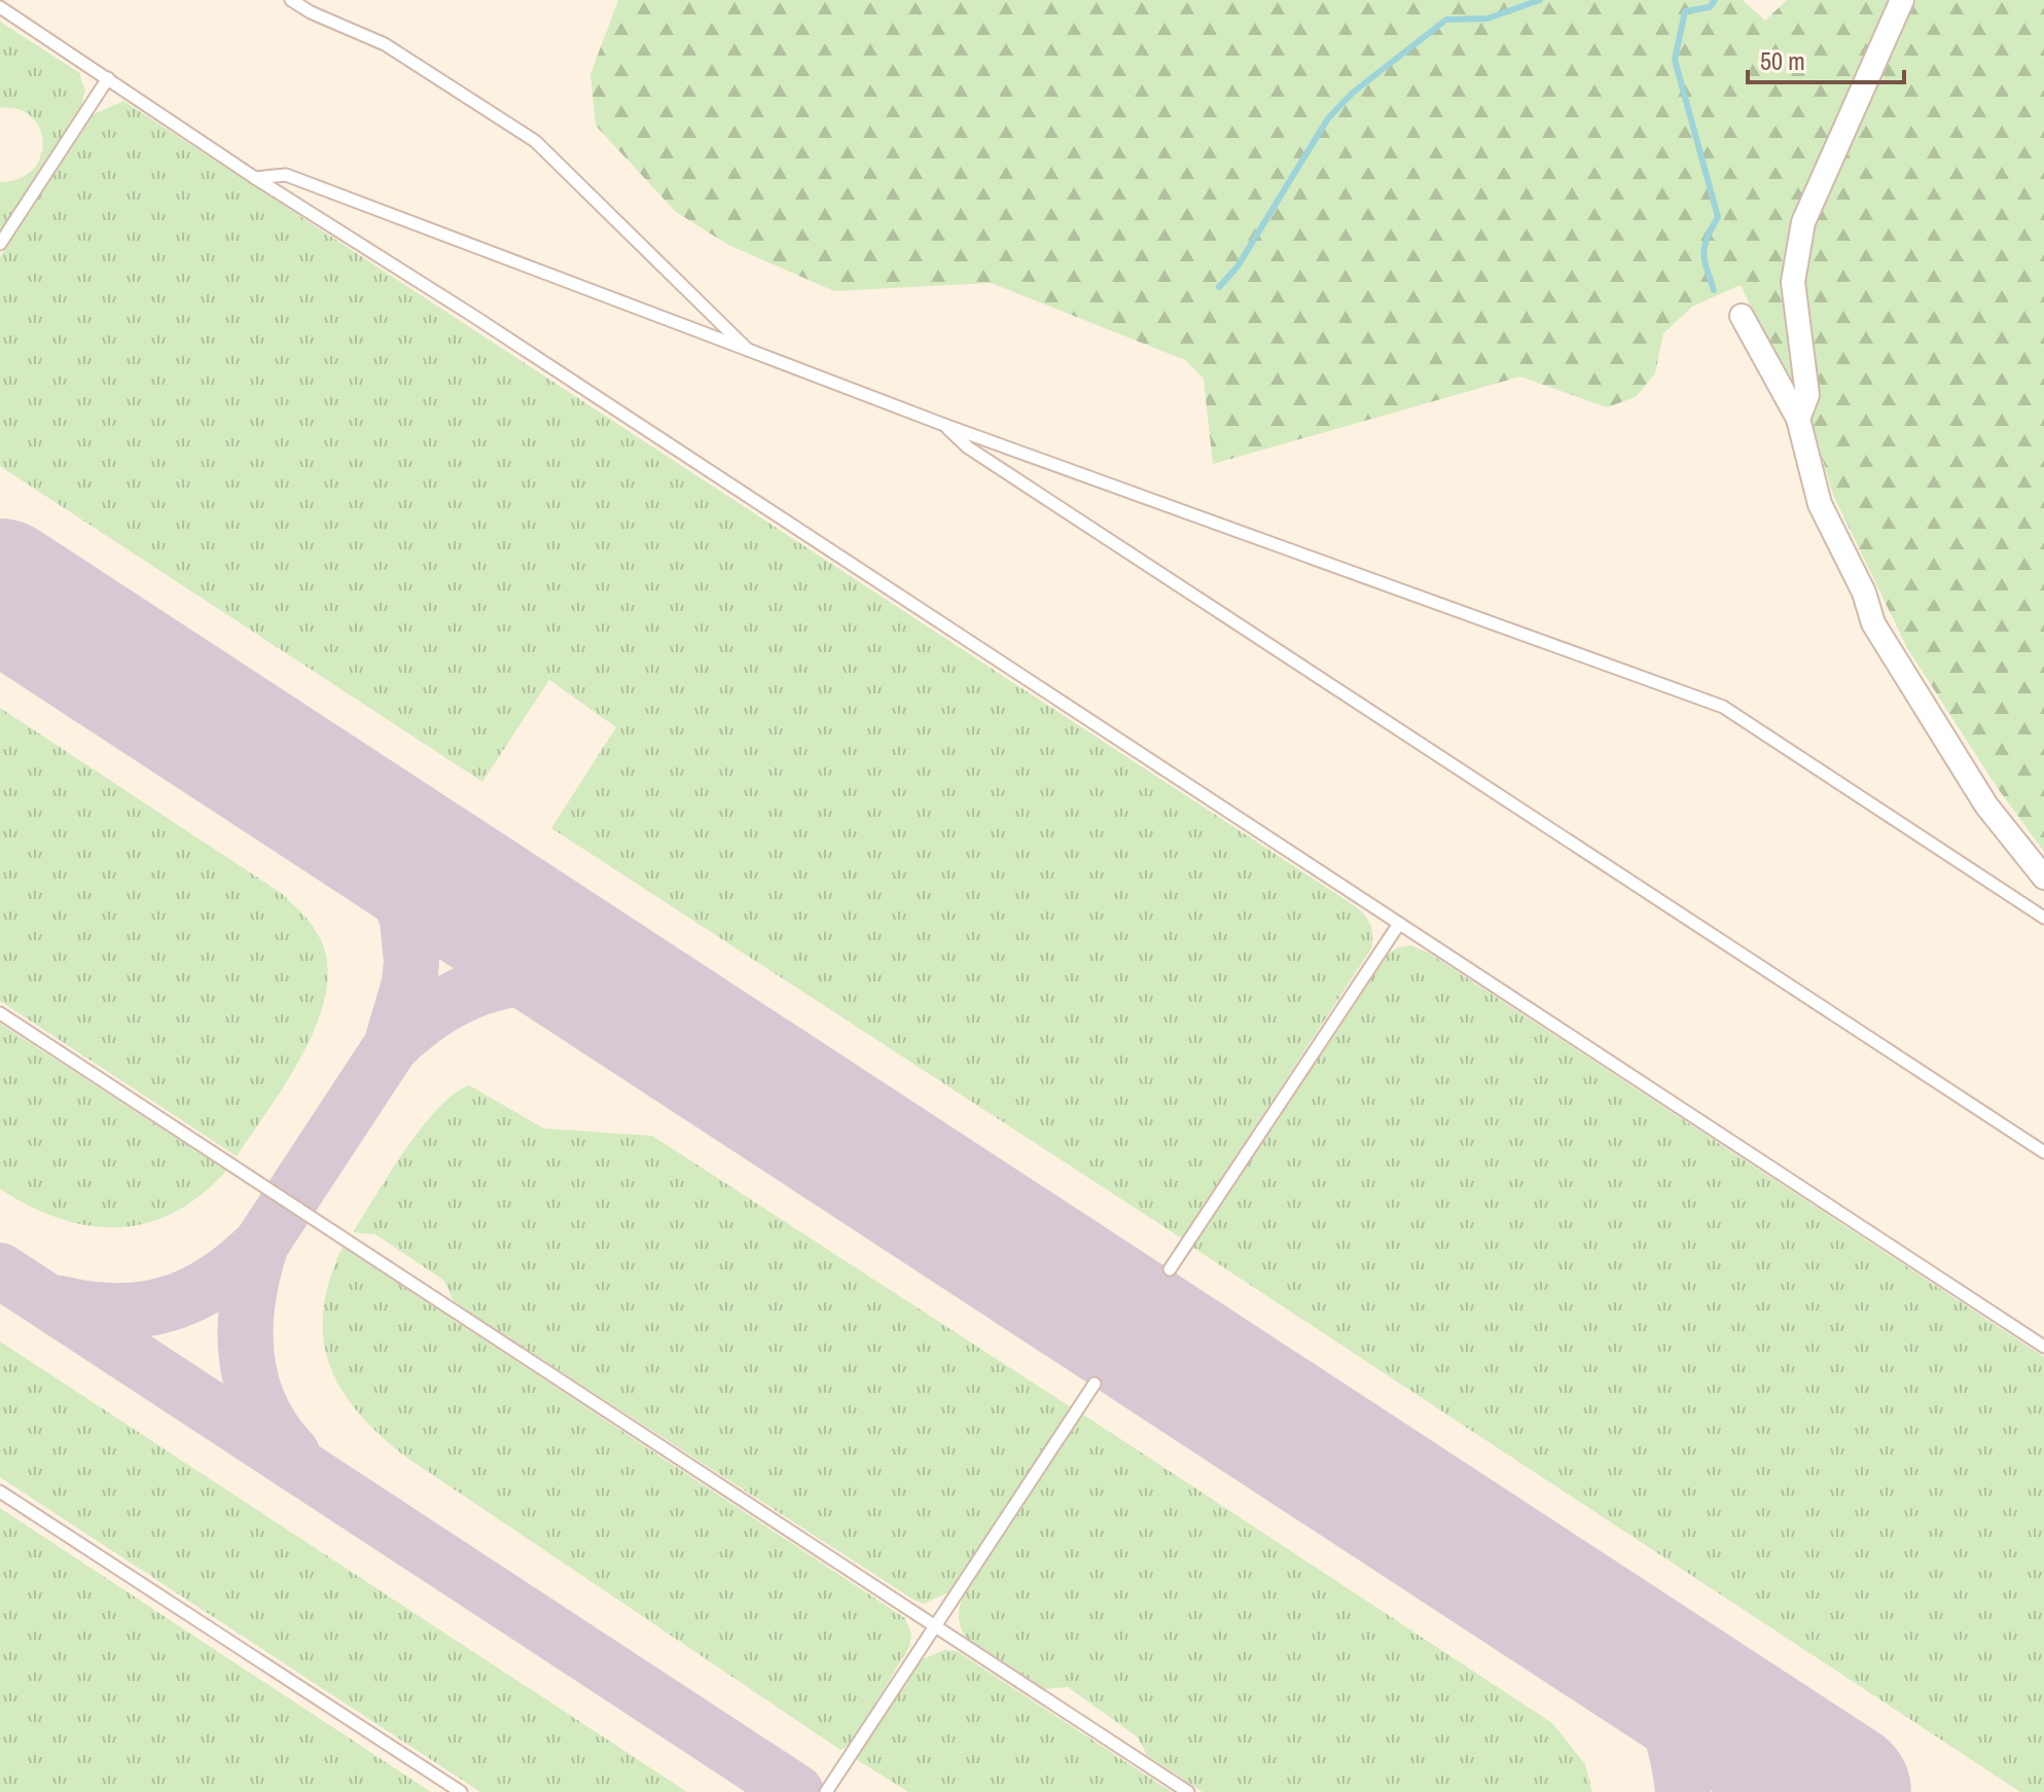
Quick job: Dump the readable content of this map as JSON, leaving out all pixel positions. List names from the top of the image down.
{
  "scale_bar": "50 m"
}
